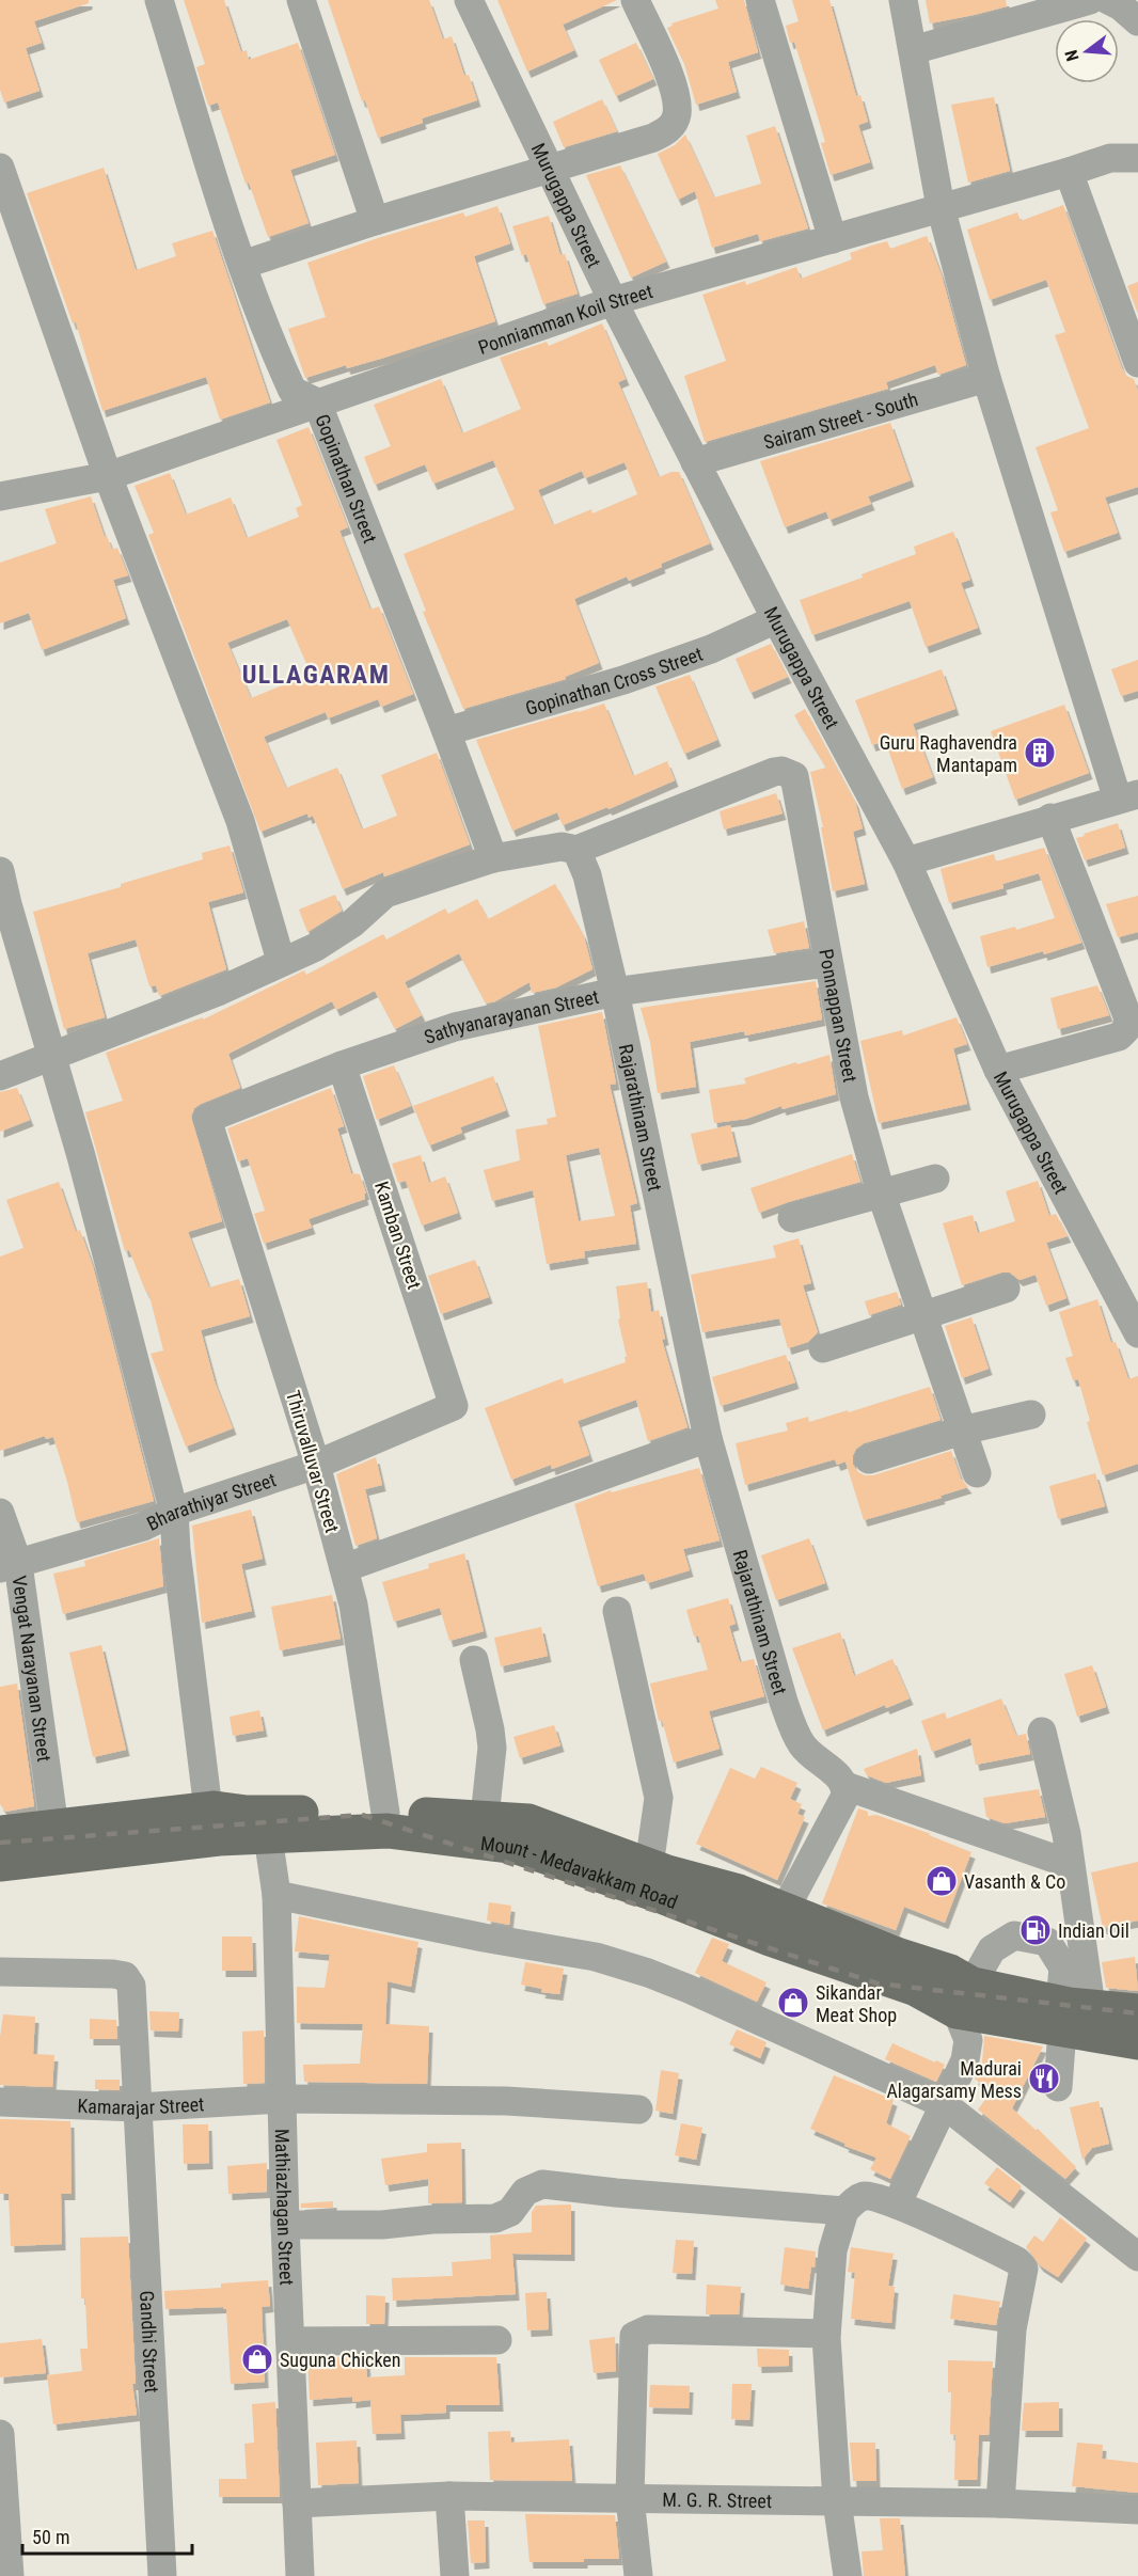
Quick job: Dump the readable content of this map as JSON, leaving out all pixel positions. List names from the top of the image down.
{
  "streets": {
    "main road": ["Mount - Medavakkam Road"],
    "street": [
      "Murugappa Street",
      "Ponniamman Koil Street",
      "Sairam Street - South",
      "Gopinathan Street",
      "Gopinathan Cross Street",
      "Sathyanarayanan Street",
      "Ponnappan Street",
      "Rajarathinam Street",
      "Kamban Street",
      "Thiruvalluvar Street",
      "Bharathiyar Street",
      "Vengat Narayanan Street",
      "Kamarajar Street",
      "Mathiazhagan Street",
      "Gandhi Street",
      "M. G. R. Street"
    ]
  },
  "crossings": [
    ["Murugappa Street", "Ponniamman Koil Street"],
    ["Murugappa Street", "Sairam Street - South"],
    ["Murugappa Street", "Gopinathan Cross Street"],
    ["Ponniamman Koil Street", "Gopinathan Street"],
    ["Gopinathan Street", "Gopinathan Cross Street"],
    ["Sathyanarayanan Street", "Ponnappan Street"],
    ["Sathyanarayanan Street", "Rajarathinam Street"],
    ["Sathyanarayanan Street", "Kamban Street"],
    ["Sathyanarayanan Street", "Thiruvalluvar Street"],
    ["Ponnappan Street", "Rajarathinam Street"],
    ["Kamban Street", "Bharathiyar Street"],
    ["Thiruvalluvar Street", "Bharathiyar Street"],
    ["Thiruvalluvar Street", "Mount - Medavakkam Road"],
    ["Bharathiyar Street", "Vengat Narayanan Street"],
    ["Vengat Narayanan Street", "Mount - Medavakkam Road"],
    ["Mount - Medavakkam Road", "Mathiazhagan Street"],
    ["Kamarajar Street", "Mathiazhagan Street"],
    ["Kamarajar Street", "Gandhi Street"],
    ["Mathiazhagan Street", "M. G. R. Street"]
  ],
  "districts": ["ULLAGARAM"],
  "places": {
    "building": ["Guru Raghavendra Mantapam"],
    "shop": ["Vasanth & Co", "Sikandar Meat Shop", "Suguna Chicken"],
    "fuel station": ["Indian Oil"],
    "restaurant": ["Madurai Alagarsamy Mess"]
  },
  "scale_bar": "50 m",
  "north": "left"
}
